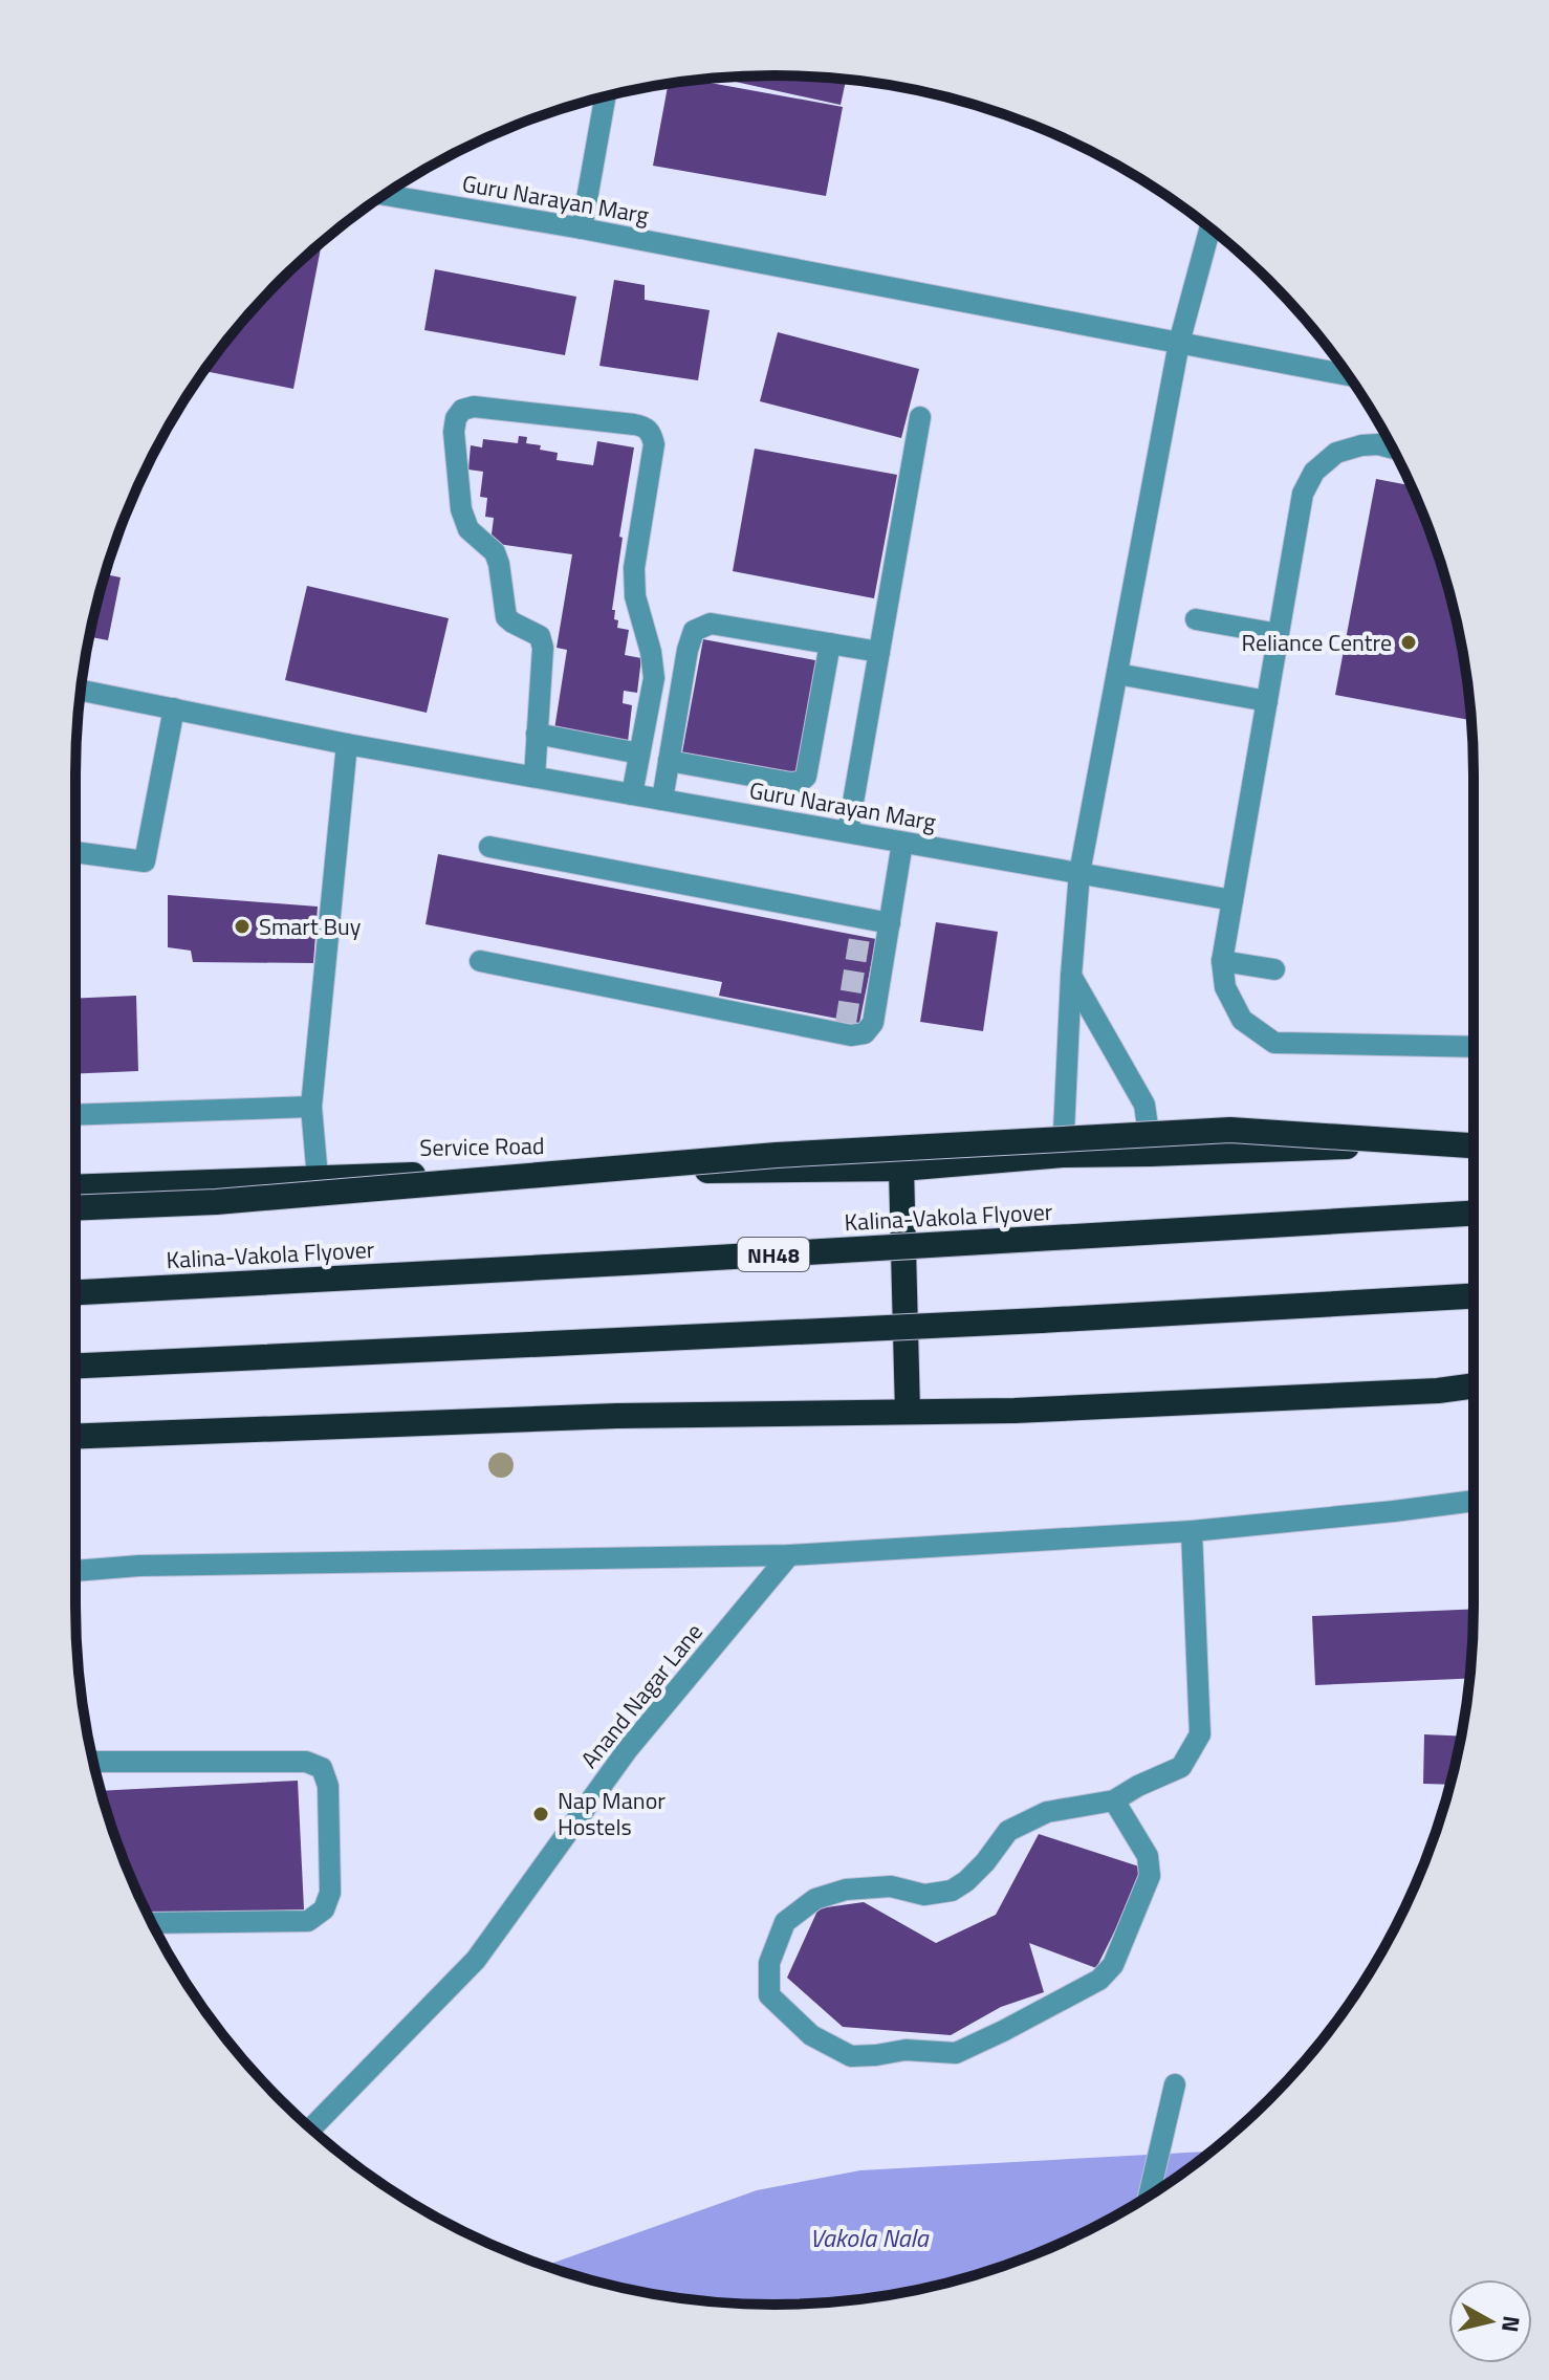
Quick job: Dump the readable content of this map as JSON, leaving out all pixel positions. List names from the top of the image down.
{
  "streets": {
    "highway": ["Service Road", "Kalina-Vakola Flyover", "NH48"],
    "street": ["Guru Narayan Marg", "Anand Nagar Lane"]
  },
  "water": ["Vakola Nala"],
  "places": ["Reliance Centre", "Smart Buy", "Nap Manor Hostels"],
  "north": "right"
}
